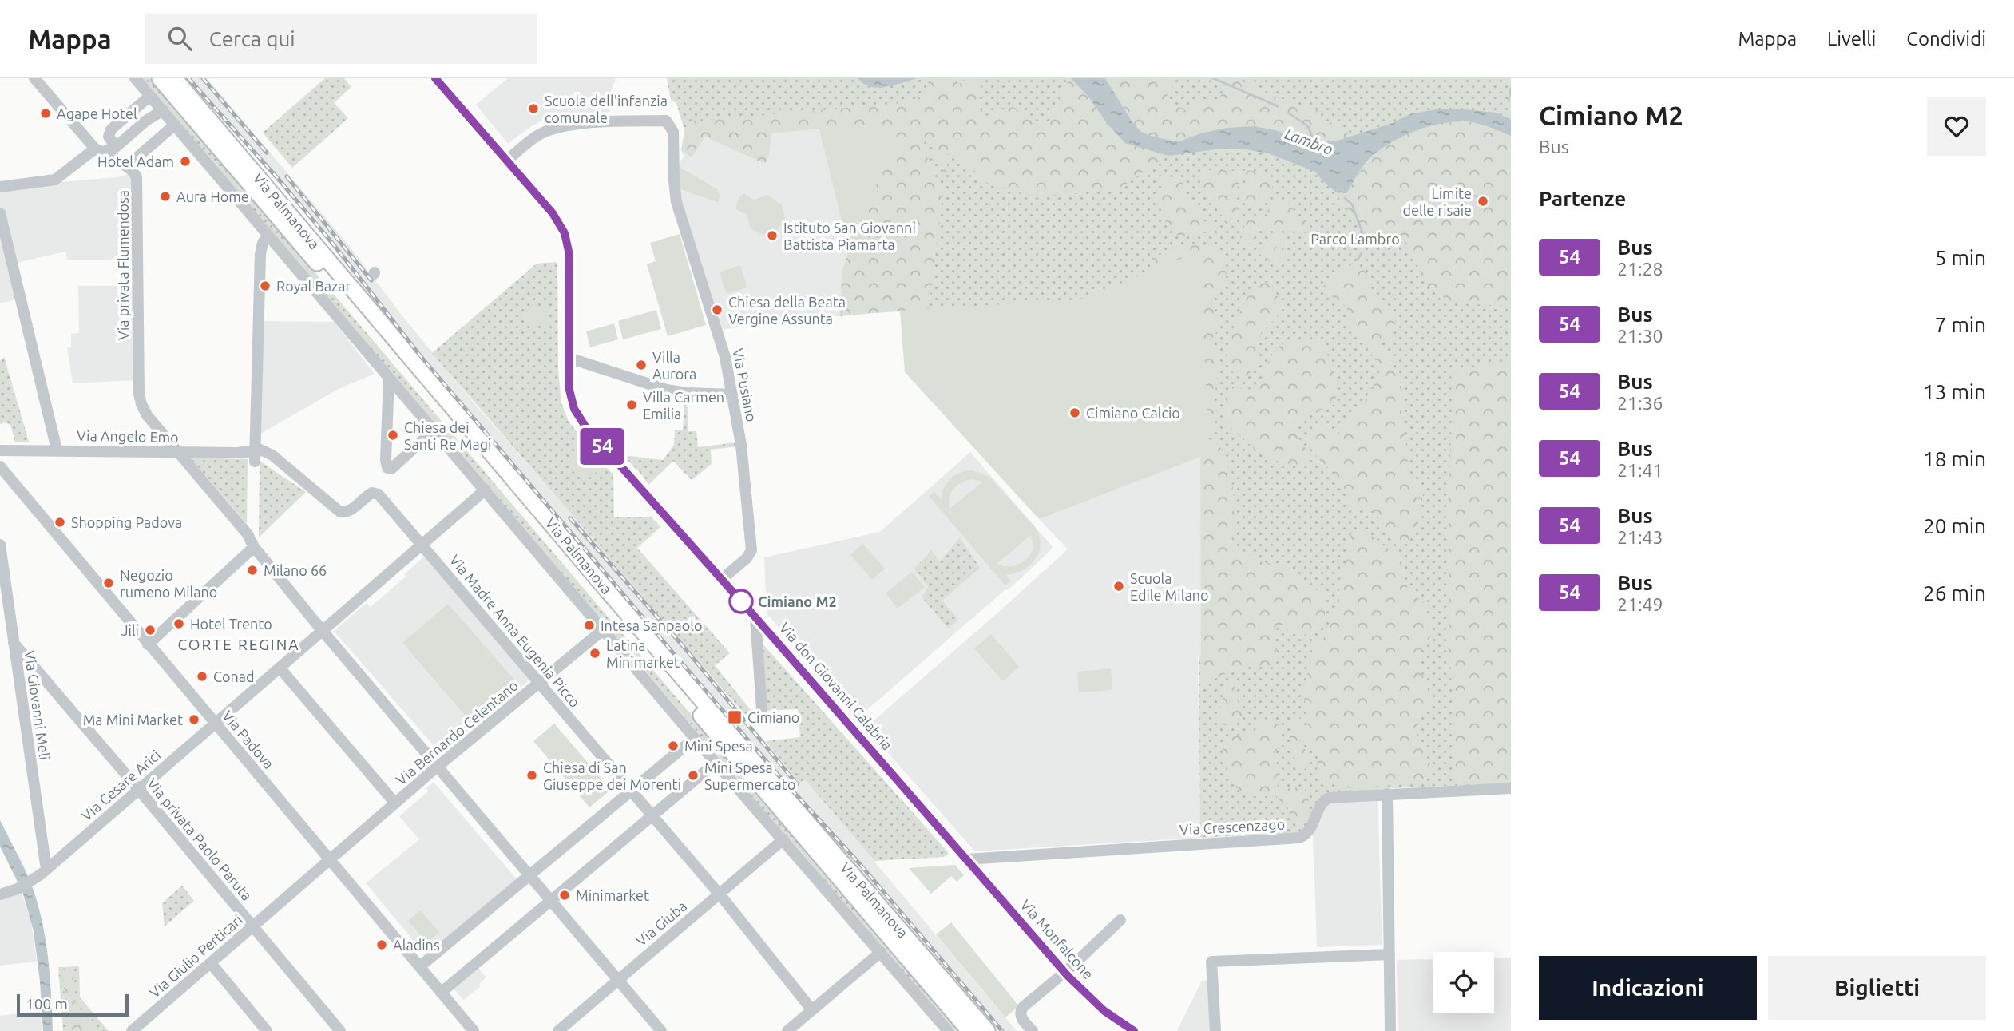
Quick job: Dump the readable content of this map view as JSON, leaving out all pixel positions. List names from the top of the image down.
{
  "streets": {
    "highway": ["Via Palmanova"],
    "street": [
      "Via privata Flumendosa",
      "Via Pusiano",
      "Via Angelo Emo",
      "Via Madre Anna Eugenia Picco",
      "Via don Giovanni Calabria",
      "Via Giovanni Meli",
      "Via Bernardo Celentano",
      "Via Padova",
      "Via Cesare Arici",
      "Via Crescenzago",
      "Via privata Paolo Paruta",
      "Via Giuba",
      "Via Monfalcone",
      "Via Giulio Perticari"
    ]
  },
  "crossings": [
    ["Via Palmanova", "Via Bernardo Celentano"],
    ["Via Palmanova", "Via Cesare Arici"],
    ["Via Palmanova", "Via Giuba"],
    ["Via privata Flumendosa", "Via Angelo Emo"],
    ["Via privata Flumendosa", "Via Bernardo Celentano"],
    ["Via privata Flumendosa", "Via Cesare Arici"],
    ["Via privata Flumendosa", "Via Giuba"],
    ["Via Pusiano", "Via don Giovanni Calabria"],
    ["Via Angelo Emo", "Via Madre Anna Eugenia Picco"],
    ["Via Madre Anna Eugenia Picco", "Via Bernardo Celentano"],
    ["Via Madre Anna Eugenia Picco", "Via Cesare Arici"],
    ["Via Madre Anna Eugenia Picco", "Via Giuba"],
    ["Via don Giovanni Calabria", "Via Crescenzago"],
    ["Via don Giovanni Calabria", "Via Monfalcone"],
    ["Via Giovanni Meli", "Via Cesare Arici"],
    ["Via Giovanni Meli", "Via privata Paolo Paruta"],
    ["Via Bernardo Celentano", "Via Padova"],
    ["Via Bernardo Celentano", "Via Giulio Perticari"],
    ["Via Padova", "Via Cesare Arici"],
    ["Via Padova", "Via Giulio Perticari"],
    ["Via Cesare Arici", "Via privata Paolo Paruta"],
    ["Via Crescenzago", "Via Monfalcone"],
    ["Via privata Paolo Paruta", "Via Giulio Perticari"]
  ],
  "districts": ["CORTE REGINA"],
  "water": ["Lambro"],
  "parks": ["Parco Lambro"],
  "places": {
    "other": [
      "Scuola dell'infanzia comunale",
      "Agape Hotel",
      "Hotel Adam",
      "Aura Home",
      "Limite delle risaie",
      "Istituto San Giovanni Battista Piamarta",
      "Royal Bazar",
      "Chiesa della Beata Vergine Assunta",
      "Villa Aurora",
      "Villa Carmen Emilia",
      "Cimiano Calcio",
      "Chiesa dei Santi Re Magi",
      "Shopping Padova",
      "Milano 66",
      "Negozio rumeno Milano",
      "Scuola Edile Milano",
      "Cimiano M2",
      "Hotel Trento",
      "Intesa Sanpaolo",
      "Jili",
      "Latina Minimarket",
      "Conad",
      "Ma Mini Market",
      "Mini Spesa",
      "Chiesa di San Giuseppe dei Morenti",
      "Mini Spesa Supermercato",
      "Minimarket",
      "Aladins"
    ],
    "transit": ["Cimiano"]
  },
  "lines": ["bus line 54"],
  "scale_bar": "100 m",
  "page": {
    "header": "Mappa",
    "search": "Cerca qui",
    "nav": ["Mappa", "Livelli", "Condividi"],
    "on_map": "54",
    "heading": [
      ["Cimiano M2", "Bus"],
      "Partenze"
    ],
    "list": [
      {
        "mark": "54",
        "name": "Bus",
        "note": "21:28",
        "value": "5 min"
      },
      {
        "mark": "54",
        "name": "Bus",
        "note": "21:30",
        "value": "7 min"
      },
      {
        "mark": "54",
        "name": "Bus",
        "note": "21:36",
        "value": "13 min"
      },
      {
        "mark": "54",
        "name": "Bus",
        "note": "21:41",
        "value": "18 min"
      },
      {
        "mark": "54",
        "name": "Bus",
        "note": "21:43",
        "value": "20 min"
      },
      {
        "mark": "54",
        "name": "Bus",
        "note": "21:49",
        "value": "26 min"
      }
    ],
    "buttons": ["Indicazioni", "Biglietti"],
    "scale": "100 m"
  }
}
